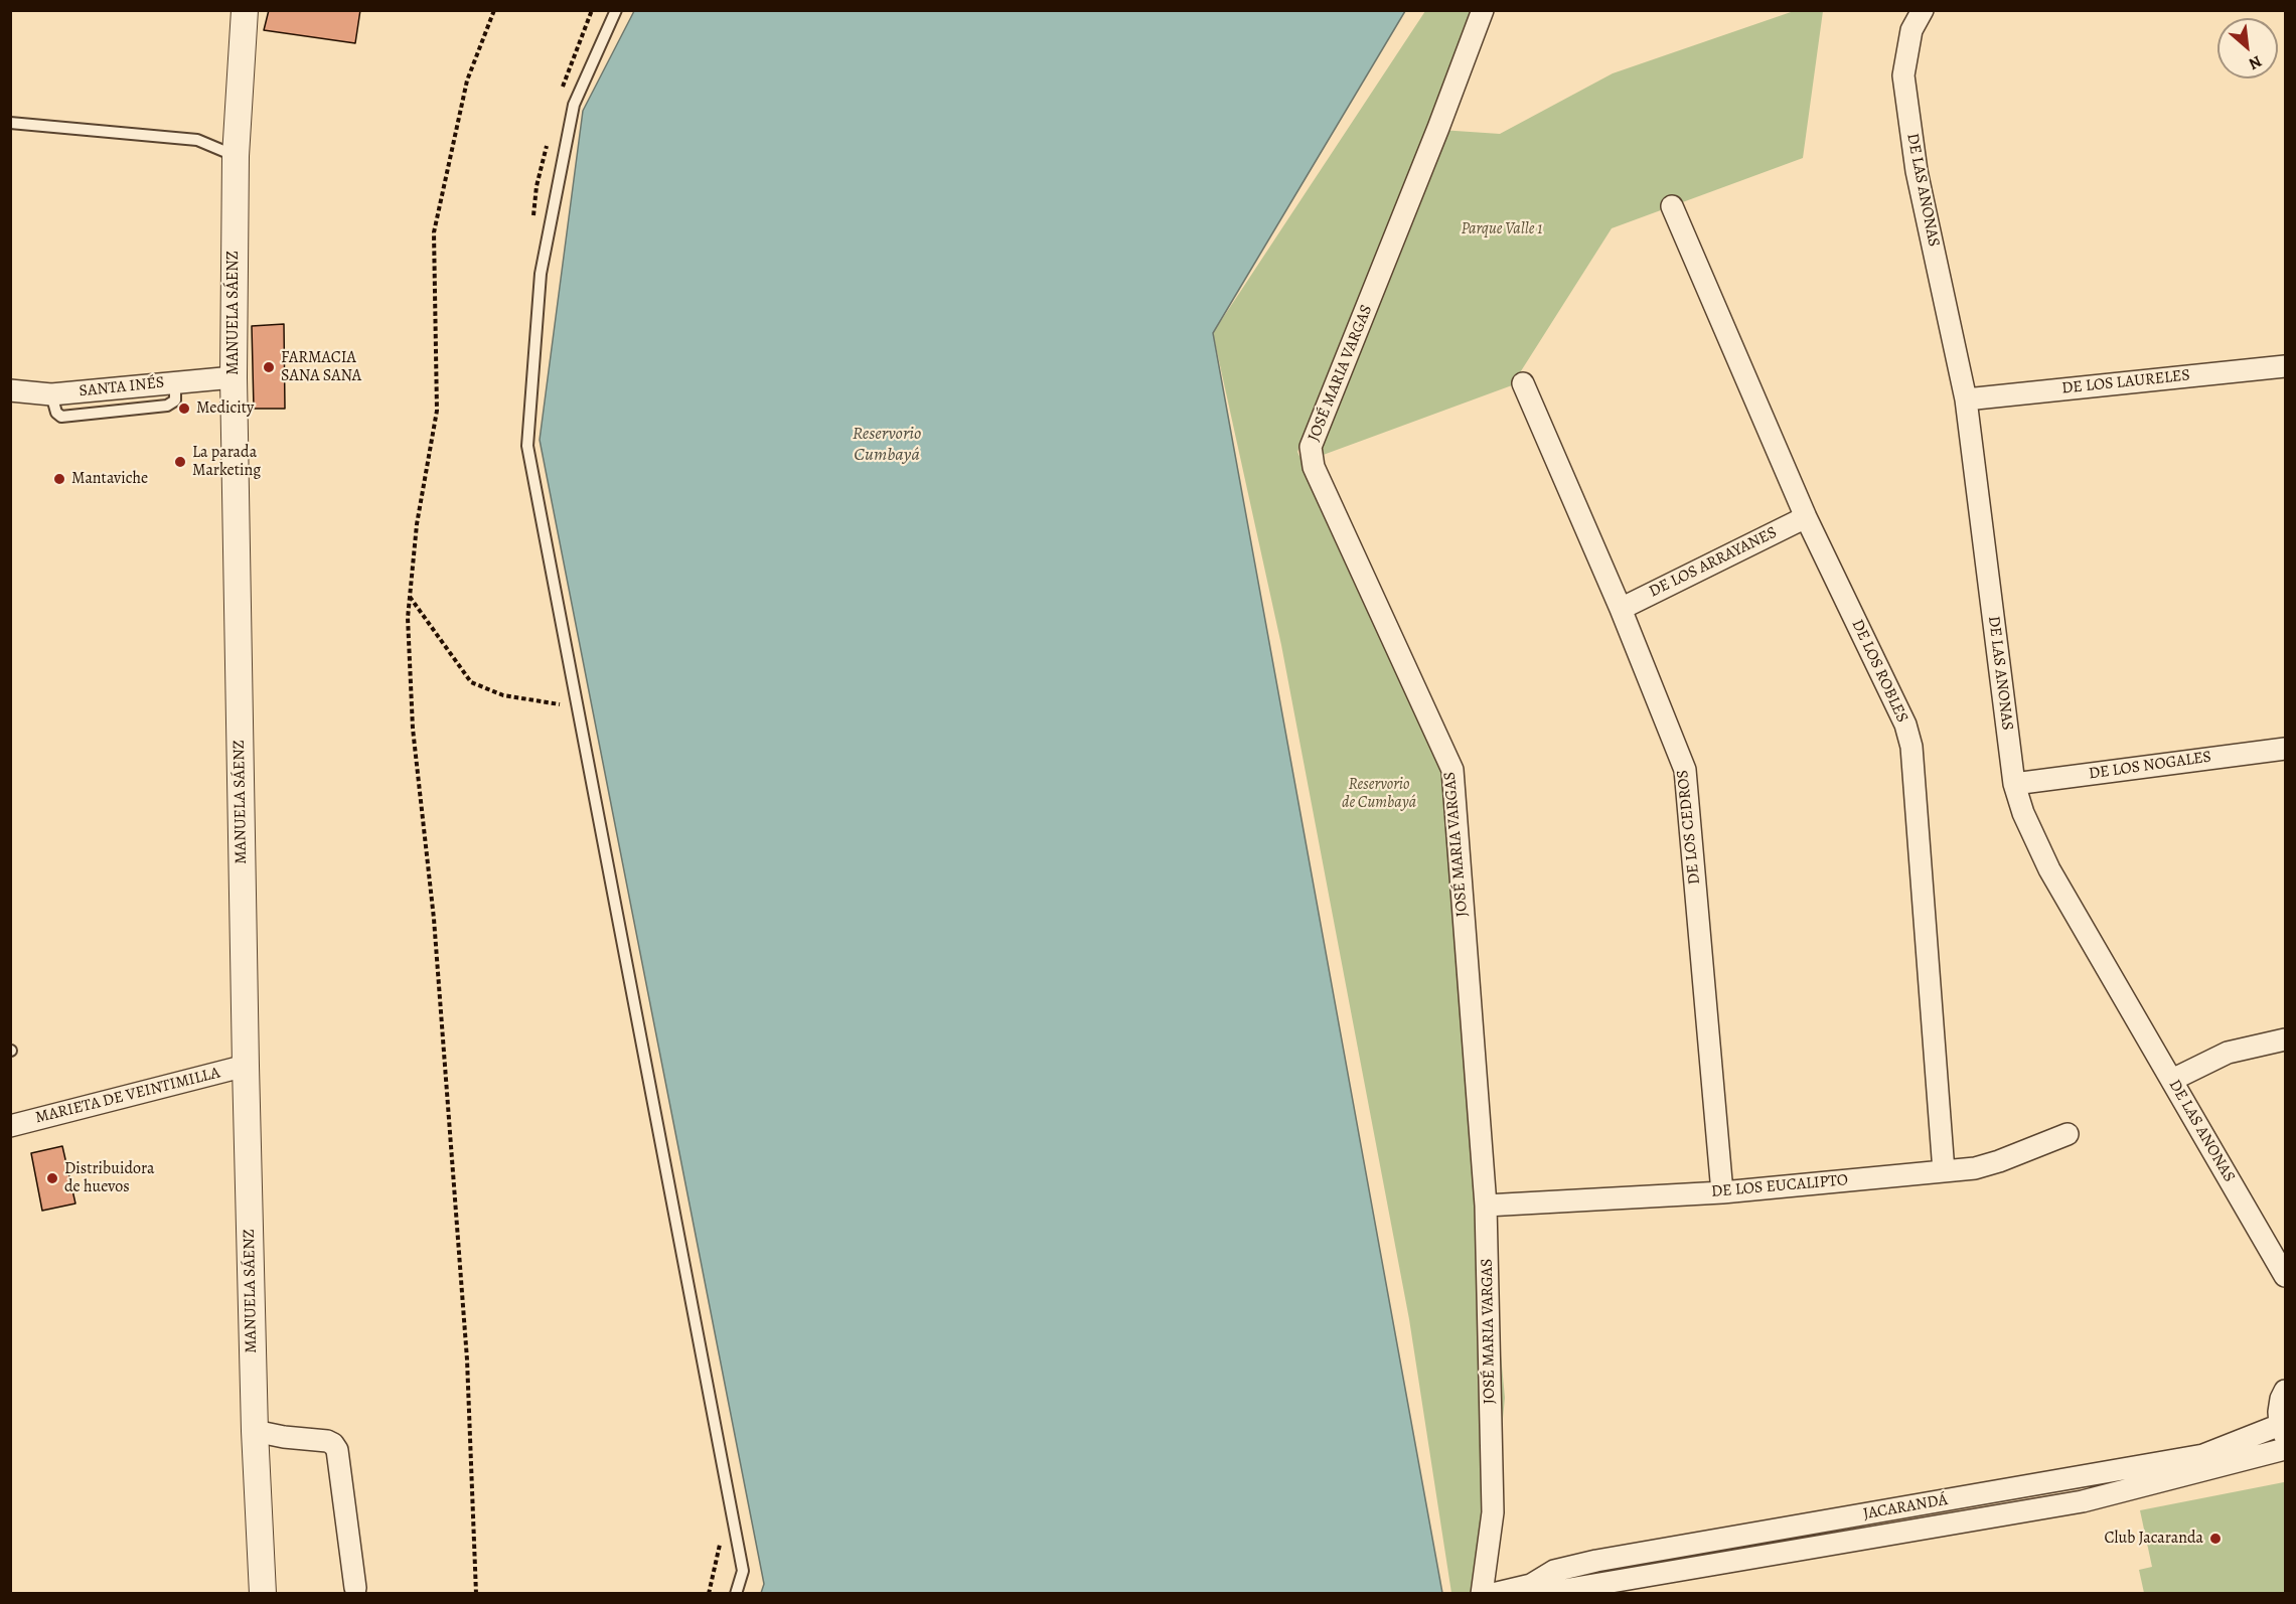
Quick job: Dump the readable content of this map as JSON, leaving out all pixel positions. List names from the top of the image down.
{
  "streets": {
    "street": [
      "DE LAS ANONAS",
      "MANUELA SÁENZ",
      "JOSÉ MARIA VARGAS",
      "DE LOS LAURELES",
      "SANTA INÉS",
      "DE LOS ARRAYANES",
      "DE LOS ROBLES",
      "DE LOS NOGALES",
      "DE LOS CEDROS",
      "MARIETA DE VEINTIMILLA",
      "DE LOS EUCALIPTO",
      "JACARANDÁ"
    ]
  },
  "crossings": [
    ["DE LAS ANONAS", "DE LOS LAURELES"],
    ["DE LAS ANONAS", "DE LOS NOGALES"],
    ["MANUELA SÁENZ", "SANTA INÉS"],
    ["MANUELA SÁENZ", "MARIETA DE VEINTIMILLA"],
    ["JOSÉ MARIA VARGAS", "DE LOS EUCALIPTO"],
    ["DE LOS ARRAYANES", "DE LOS ROBLES"],
    ["DE LOS ARRAYANES", "DE LOS CEDROS"],
    ["DE LOS ROBLES", "DE LOS EUCALIPTO"],
    ["DE LOS CEDROS", "DE LOS EUCALIPTO"]
  ],
  "water": ["Reservorio Cumbayá"],
  "parks": ["Parque Valle 1", "Reservorio de Cumbayá"],
  "places": [
    "FARMACIA SANA SANA",
    "Medicity",
    "La parada Marketing",
    "Mantaviche",
    "Distribuidora de huevos",
    "Club Jacaranda"
  ],
  "north": "bottom right"
}
